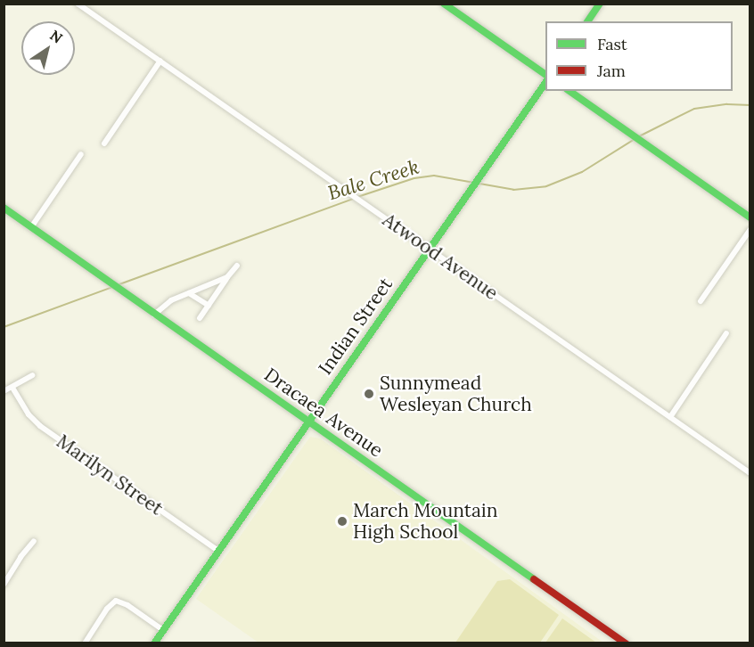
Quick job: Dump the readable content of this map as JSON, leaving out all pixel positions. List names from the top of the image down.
{
  "streets": {
    "street": [
      "Atwood Avenue",
      "Indian Street",
      "Dracaea Avenue",
      "Marilyn Street"
    ]
  },
  "crossings": [
    ["Atwood Avenue", "Indian Street"],
    ["Indian Street", "Dracaea Avenue"],
    ["Indian Street", "Marilyn Street"]
  ],
  "water": ["Bale Creek"],
  "places": ["Sunnymead Wesleyan Church", "March Mountain High School"],
  "legend": ["Fast", "Jam"],
  "north": "top right"
}
